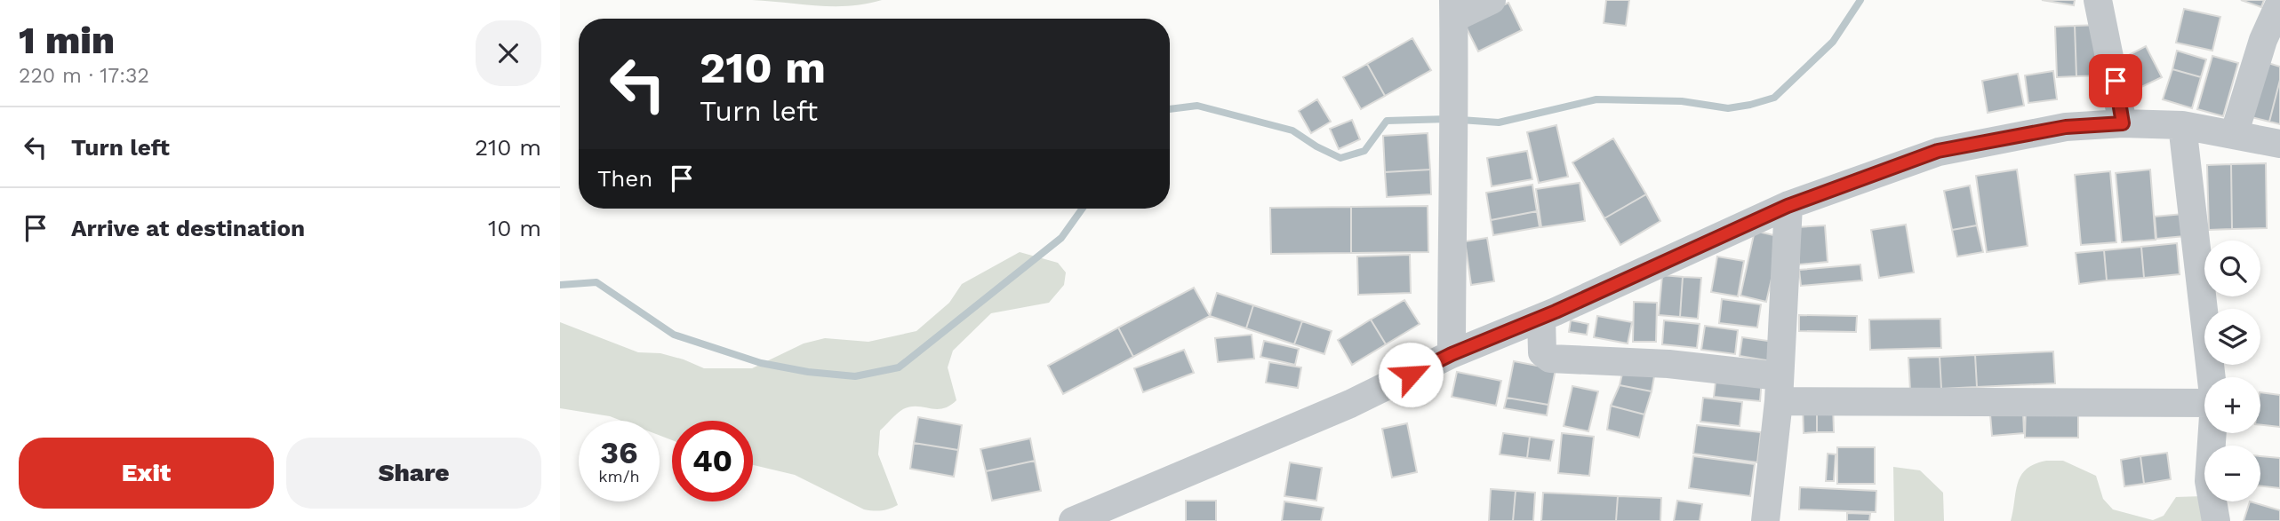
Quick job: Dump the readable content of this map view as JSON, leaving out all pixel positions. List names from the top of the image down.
{
  "page": {
    "heading": ["1 min", "220 m · 17:32"],
    "turn": ["210 m", "Turn left"],
    "list": [
      {
        "name": "Turn left",
        "value": "210 m"
      },
      {
        "name": "Arrive at destination",
        "value": "10 m"
      }
    ],
    "then": "Then",
    "map_buttons": ["+", "−"],
    "speed": "36 km/h",
    "limit": "40",
    "buttons": ["Exit", "Share"]
  }
}
